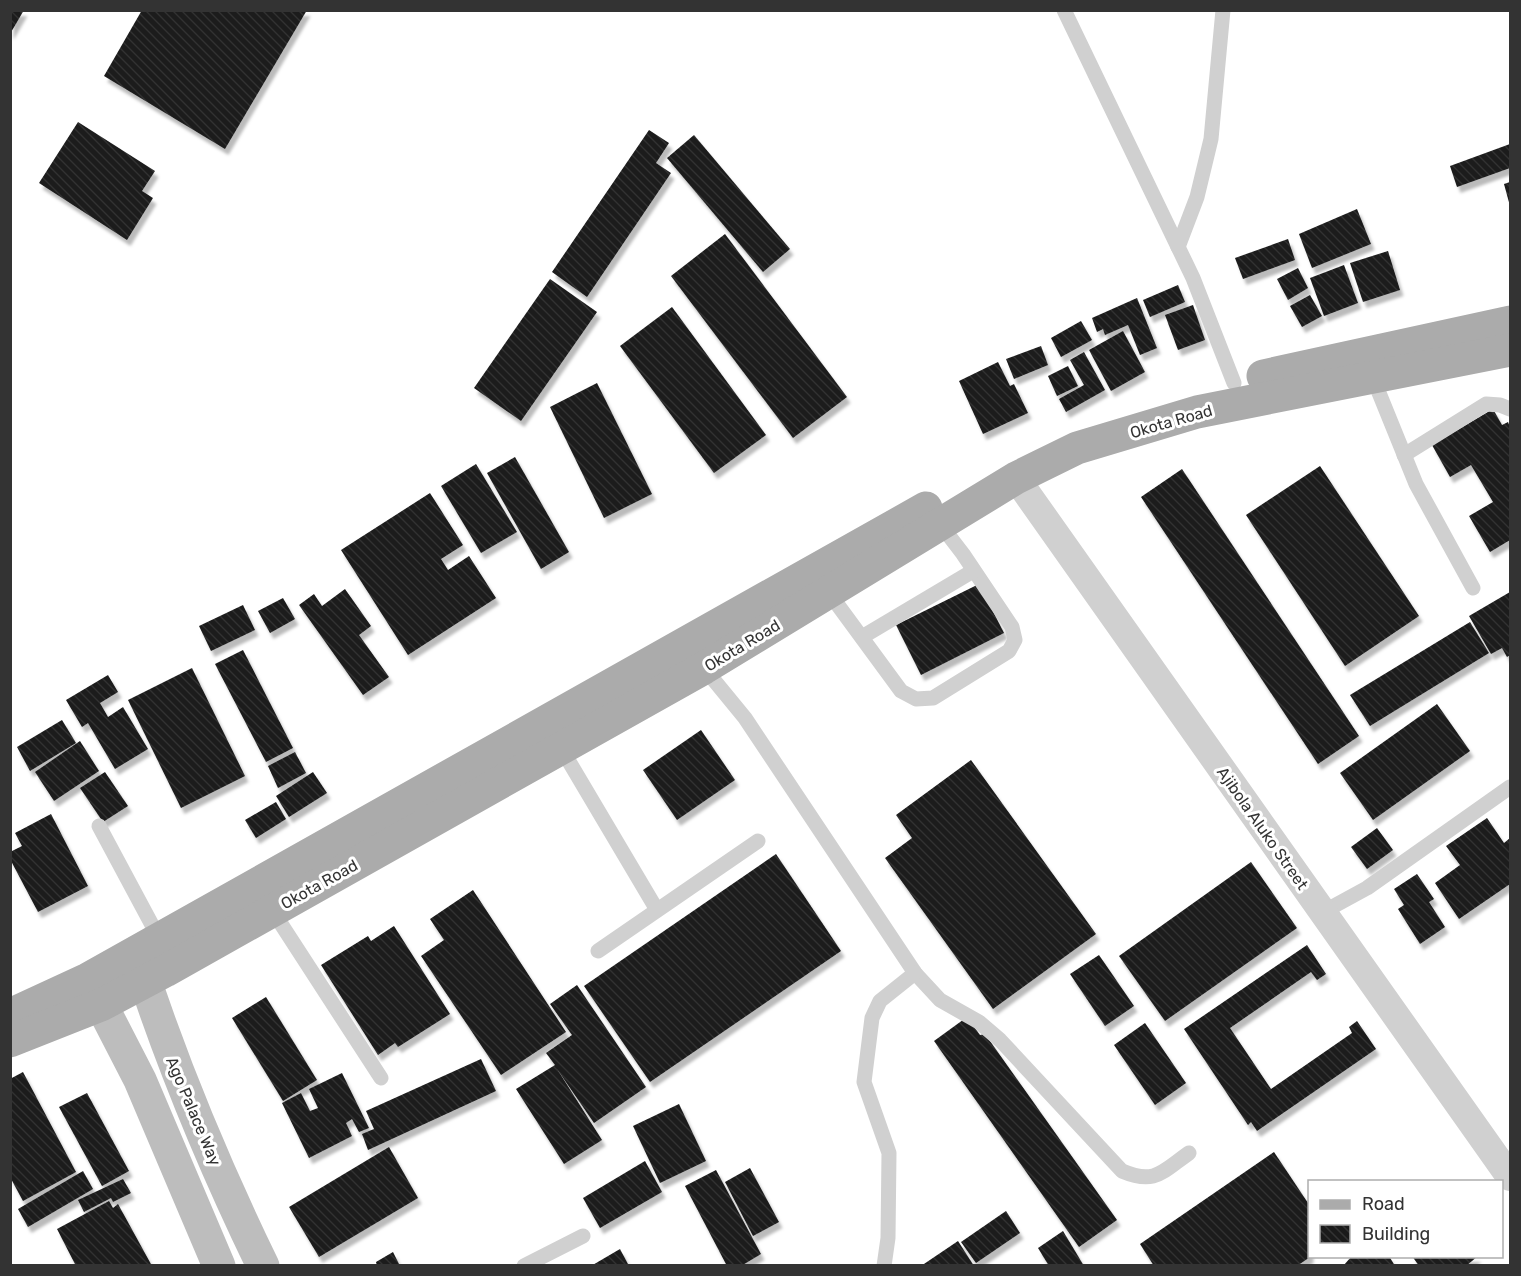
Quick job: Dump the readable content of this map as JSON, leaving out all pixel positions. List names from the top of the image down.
{
  "streets": {
    "main road": ["Okota Road", "Ago Palace Way"],
    "street": ["Ajibola Aluko Street"]
  },
  "crossings": [
    ["Okota Road", "Ajibola Aluko Street"],
    ["Okota Road", "Ago Palace Way"]
  ],
  "legend": ["Road", "Building"]
}
